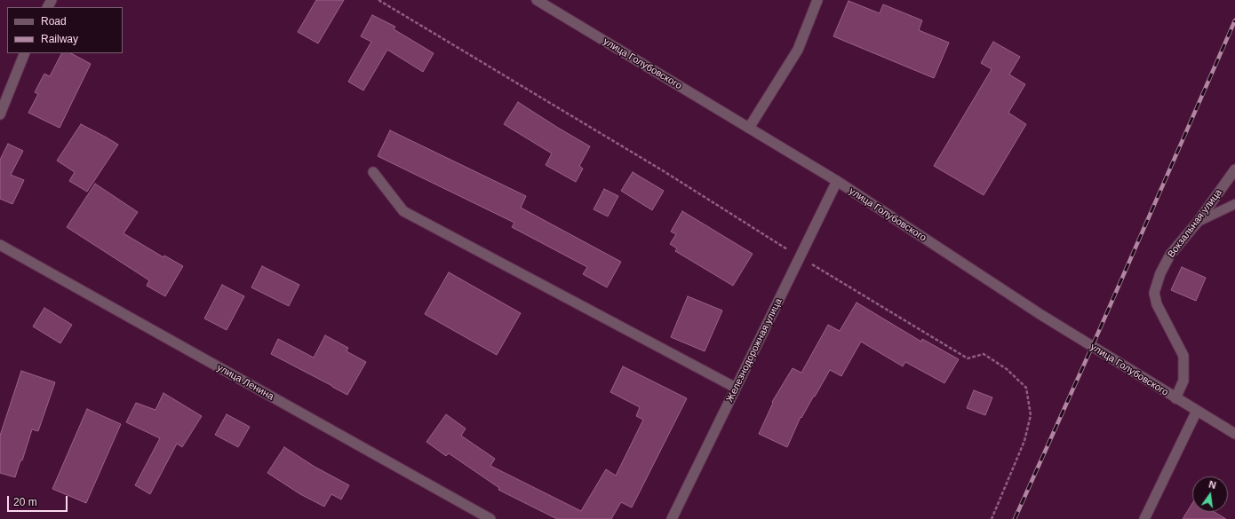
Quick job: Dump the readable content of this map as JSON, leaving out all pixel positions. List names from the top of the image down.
{
  "streets": {
    "street": [
      "улица Голубовского",
      "Вокзальная улица",
      "Железнодорожная улица",
      "улица Ленина"
    ]
  },
  "crossings": [
    ["улица Голубовского", "Вокзальная улица"],
    ["улица Голубовского", "Железнодорожная улица"]
  ],
  "legend": ["Road", "Railway"],
  "scale_bar": "20 m",
  "north": "top"
}
